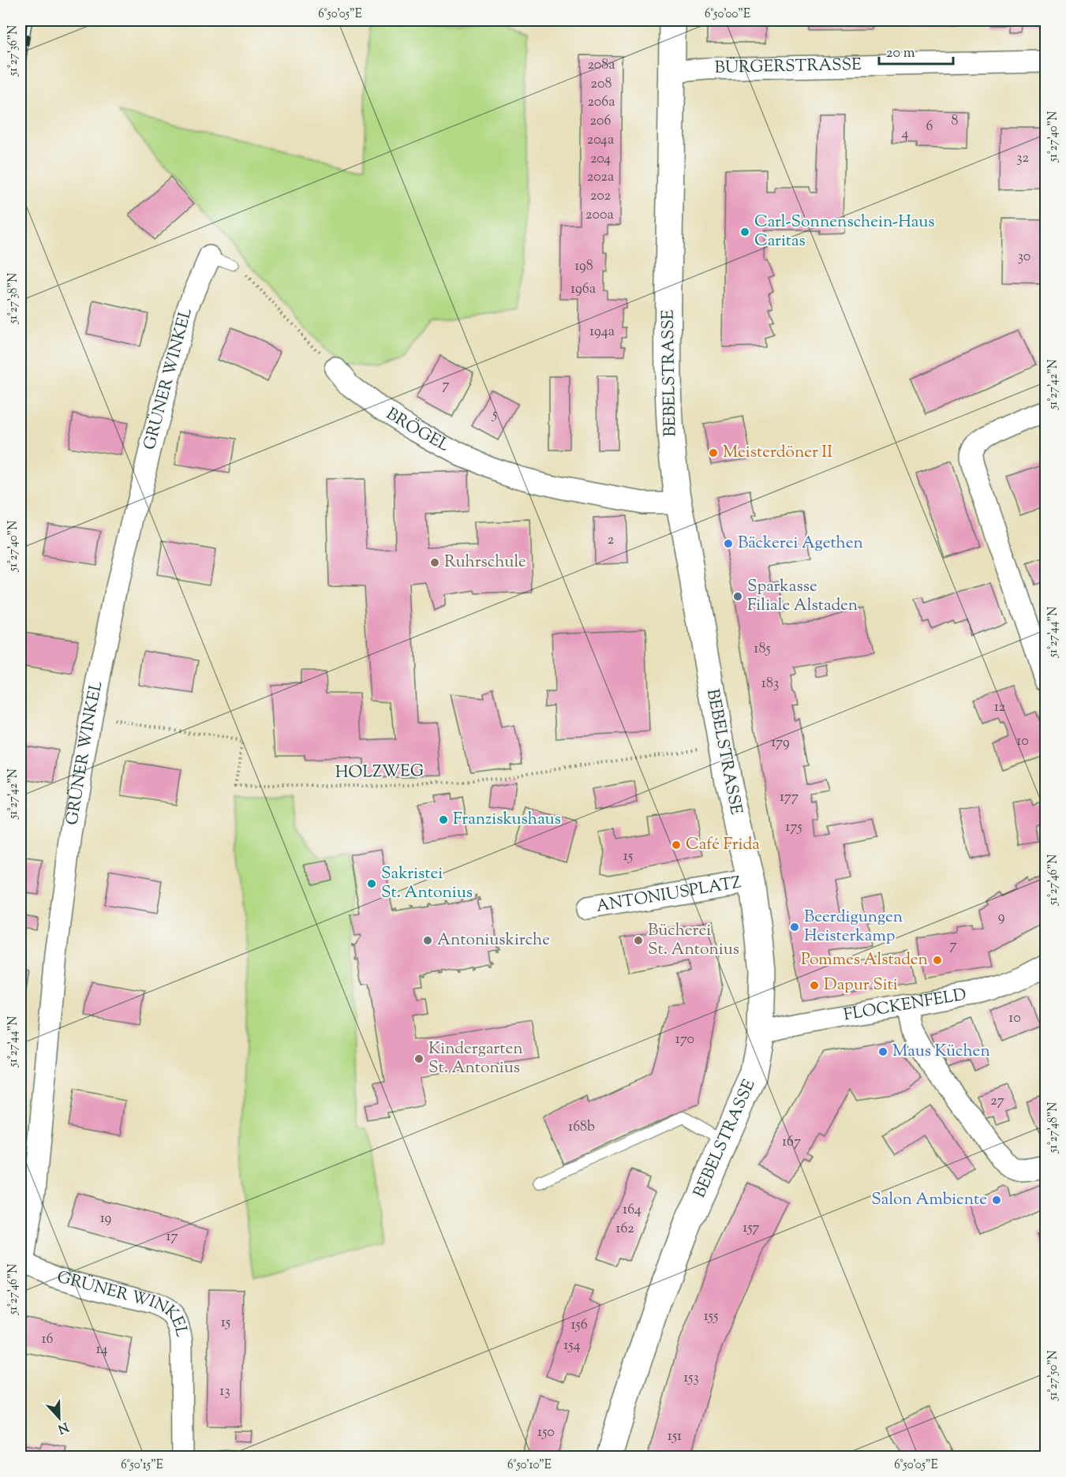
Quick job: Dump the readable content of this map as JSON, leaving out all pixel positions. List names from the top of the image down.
{
  "streets": {
    "street": [
      "BÜRGERSTRASSE",
      "BEBELSTRASSE",
      "GRÜNER WINKEL",
      "BRÖGEL",
      "ANTONIUSPLATZ",
      "FLOCKENFELD"
    ],
    "path": ["HOLZWEG"]
  },
  "crossings": [
    ["BÜRGERSTRASSE", "BEBELSTRASSE"],
    ["BEBELSTRASSE", "BRÖGEL"],
    ["BEBELSTRASSE", "HOLZWEG"],
    ["BEBELSTRASSE", "ANTONIUSPLATZ"],
    ["BEBELSTRASSE", "FLOCKENFELD"],
    ["GRÜNER WINKEL", "HOLZWEG"]
  ],
  "places": [
    "Carl-Sonnenschein-Haus Caritas",
    "Meisterdöner II",
    "Bäckerei Agethen",
    "Ruhrschule",
    "Sparkasse Filiale Alstaden",
    "Franziskushaus",
    "Café Frida",
    "Sakristei St. Antonius",
    "Beerdigungen Heisterkamp",
    "Antoniuskirche",
    "Bücherei St. Antonius",
    "Pommes Alstaden",
    "Dapur Siti",
    "Maus Küchen",
    "Kindergarten St. Antonius",
    "Salon Ambiente"
  ],
  "house_numbers": [
    "208a",
    "208",
    "206a",
    "206",
    "8",
    "6",
    "4",
    "204a",
    "32",
    "204",
    "202a",
    "202",
    "200a",
    "30",
    "198",
    "196a",
    "194a",
    "7",
    "5",
    "2",
    "185",
    "183",
    "12",
    "10",
    "179",
    "177",
    "175",
    "15",
    "9",
    "7",
    "10",
    "170",
    "27",
    "168b",
    "167",
    "164",
    "19",
    "157",
    "162",
    "17",
    "155",
    "15",
    "156",
    "16",
    "154",
    "14",
    "153",
    "13",
    "150",
    "151"
  ],
  "scale_bar": "20 m",
  "north": "bottom",
  "coordinates": [
    "6°50'05\"E",
    "6°50'00\"E",
    "51°27'36\"N",
    "51°27'40\"N",
    "51°27'38\"N",
    "51°27'42\"N",
    "51°27'44\"N",
    "51°27'46\"N",
    "51°27'48\"N",
    "51°27'50\"N",
    "6°50'15\"E",
    "6°50'10\"E"
  ]
}
